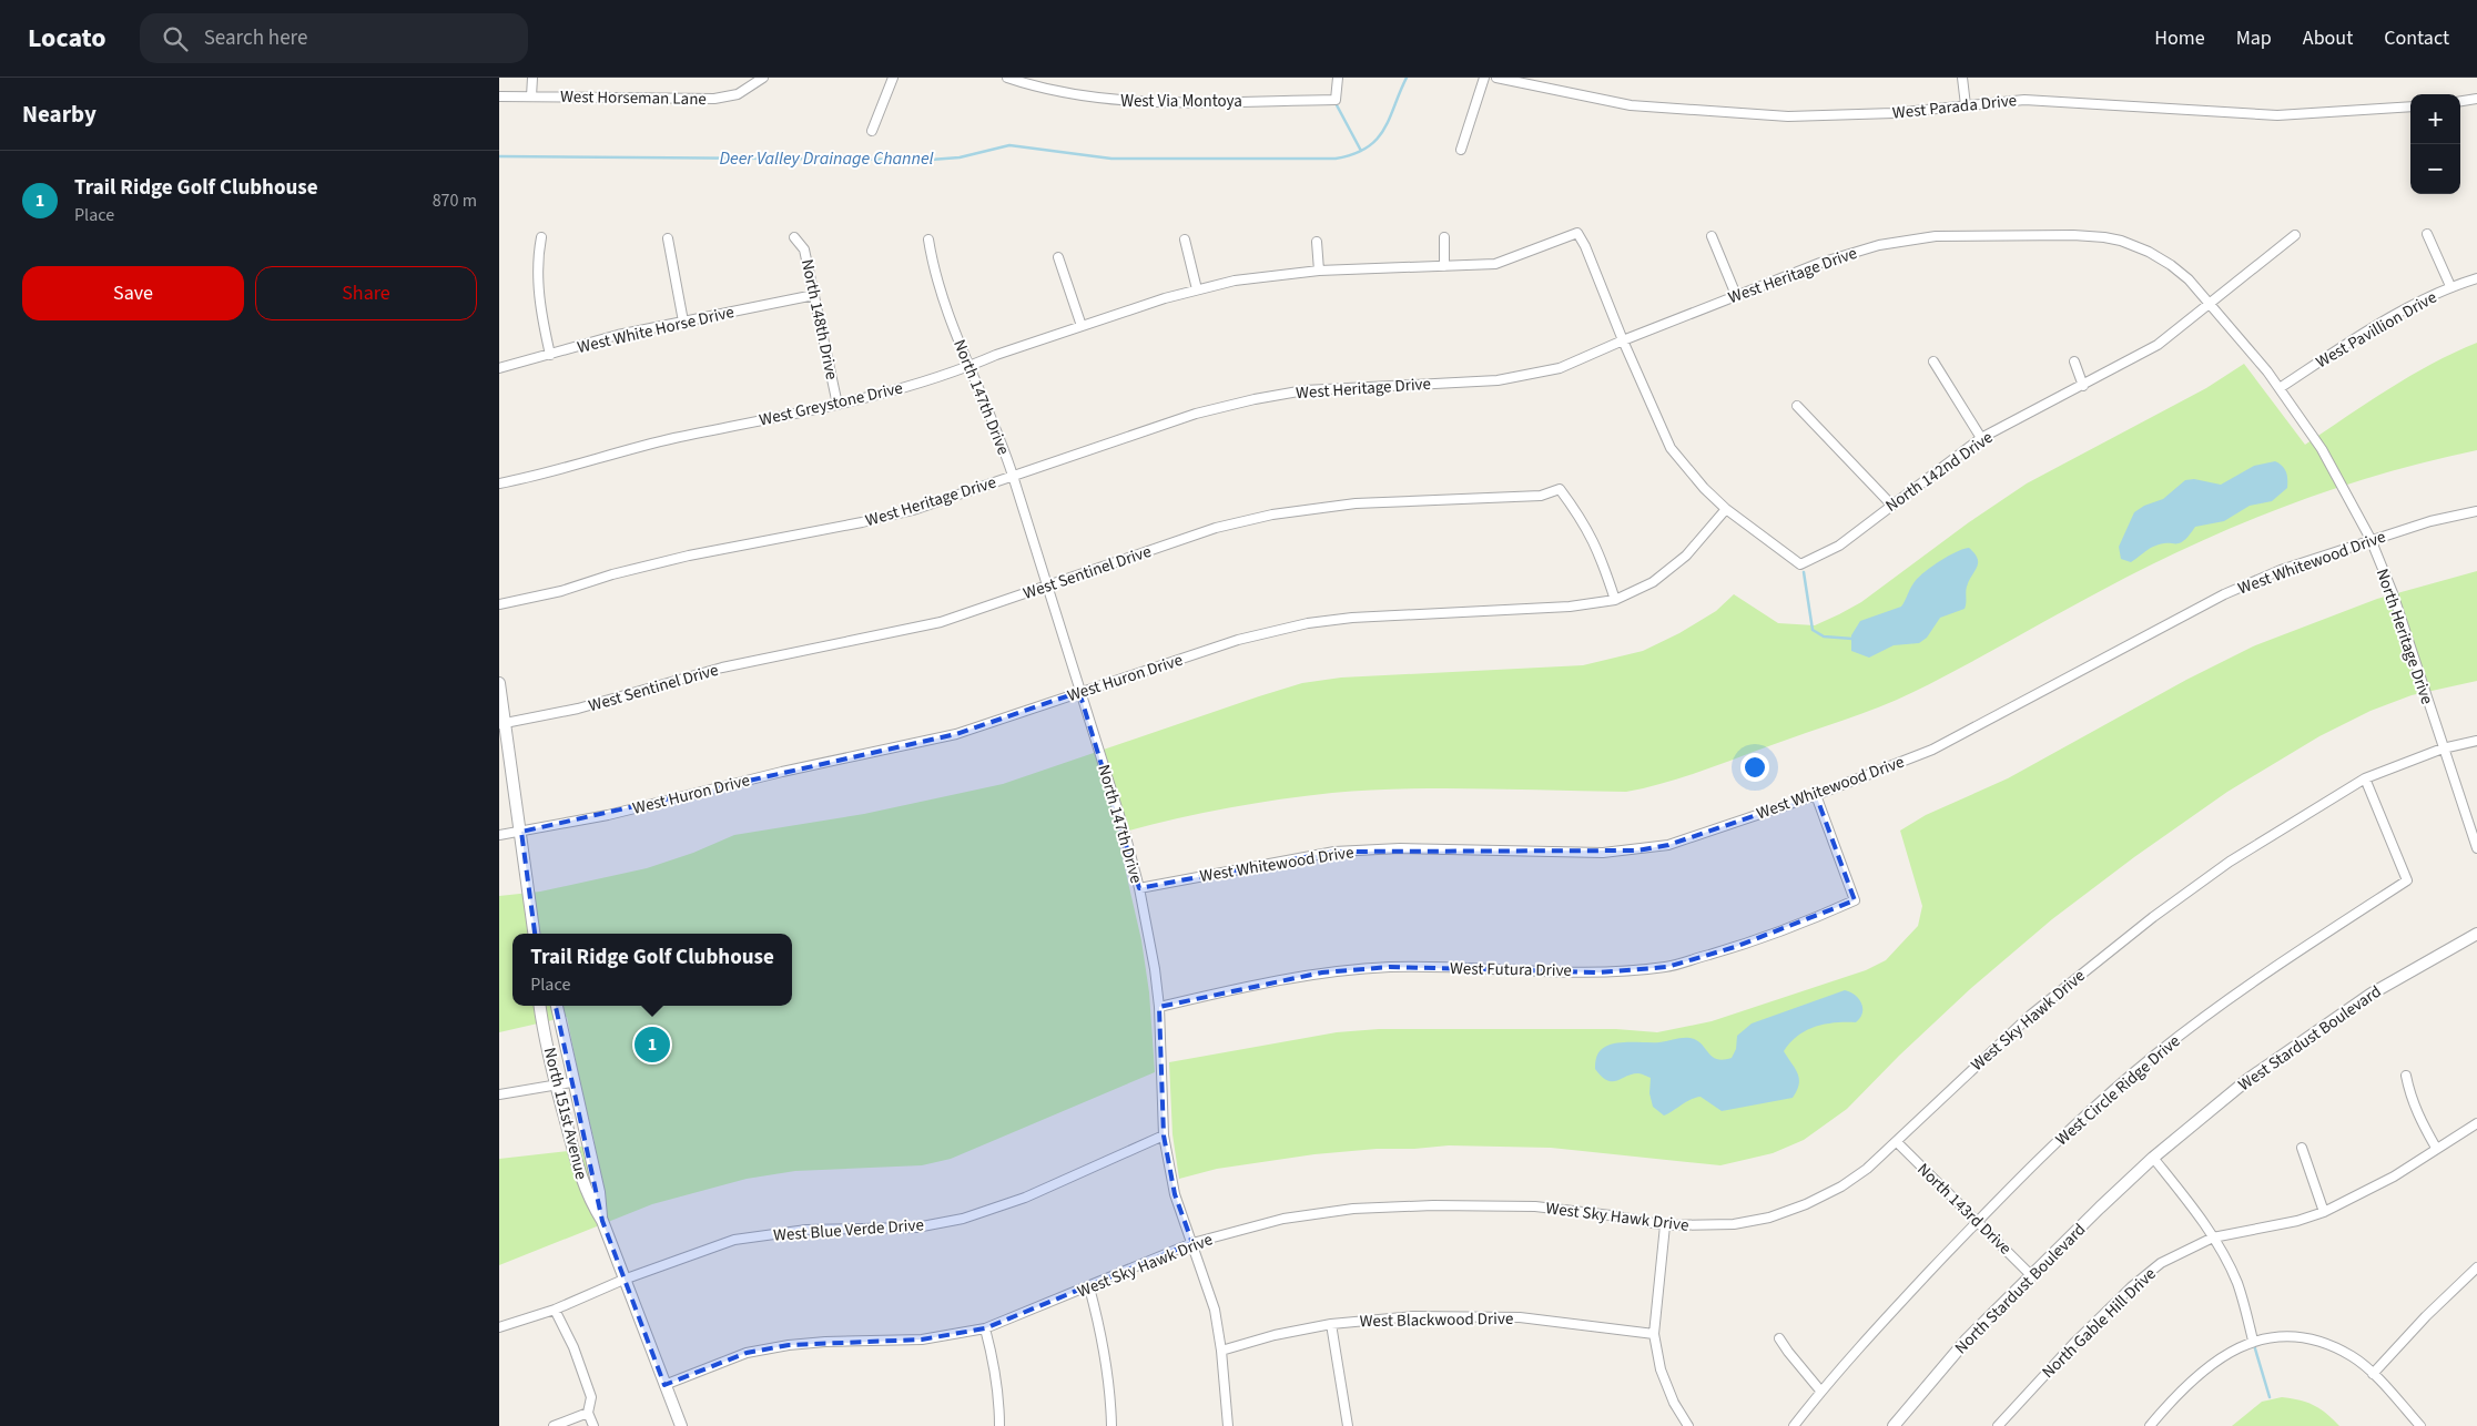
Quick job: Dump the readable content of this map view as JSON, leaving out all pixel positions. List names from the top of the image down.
{
  "streets": {
    "street": [
      "West Horseman Lane",
      "West Via Montoya",
      "West Parada Drive",
      "West Heritage Drive",
      "North 148th Drive",
      "West White Horse Drive",
      "West Pavillion Drive",
      "North 147th Drive",
      "West Greystone Drive",
      "North 142nd Drive",
      "West Whitewood Drive",
      "West Sentinel Drive",
      "North Heritage Drive",
      "West Huron Drive",
      "West Futura Drive",
      "West Sky Hawk Drive",
      "West Stardust Boulevard",
      "West Circle Ridge Drive",
      "North 151st Avenue",
      "North 143rd Drive",
      "West Blue Verde Drive",
      "North Stardust Boulevard",
      "West Blackwood Drive",
      "North Gable Hill Drive"
    ]
  },
  "crossings": [
    ["West Heritage Drive", "North 147th Drive"],
    ["West Heritage Drive", "West Greystone Drive"],
    ["West Heritage Drive", "North 142nd Drive"],
    ["West Heritage Drive", "North Heritage Drive"],
    ["North 148th Drive", "West White Horse Drive"],
    ["North 148th Drive", "West Greystone Drive"],
    ["West Pavillion Drive", "North Heritage Drive"],
    ["North 147th Drive", "West Greystone Drive"],
    ["North 147th Drive", "West Whitewood Drive"],
    ["North 147th Drive", "West Sentinel Drive"],
    ["North 147th Drive", "West Huron Drive"],
    ["North 147th Drive", "West Futura Drive"],
    ["North 147th Drive", "West Sky Hawk Drive"],
    ["North 147th Drive", "West Blue Verde Drive"],
    ["North 147th Drive", "West Blackwood Drive"],
    ["North 142nd Drive", "North Heritage Drive"],
    ["North 142nd Drive", "West Huron Drive"],
    ["West Whitewood Drive", "North Heritage Drive"],
    ["West Whitewood Drive", "West Futura Drive"],
    ["West Sentinel Drive", "West Huron Drive"],
    ["North Heritage Drive", "West Sky Hawk Drive"],
    ["West Sky Hawk Drive", "West Circle Ridge Drive"],
    ["West Sky Hawk Drive", "North 151st Avenue"],
    ["West Sky Hawk Drive", "North 143rd Drive"],
    ["West Stardust Boulevard", "North Stardust Boulevard"],
    ["West Circle Ridge Drive", "North 143rd Drive"],
    ["North 151st Avenue", "West Blue Verde Drive"],
    ["North 143rd Drive", "North Stardust Boulevard"]
  ],
  "water": ["Deer Valley Drainage Channel"],
  "page": {
    "header": "Locato",
    "search": "Search here",
    "nav": [
      "Home",
      "Map",
      "About",
      "Contact"
    ],
    "heading": "Nearby",
    "map_buttons": ["+", "−"],
    "list": [
      {
        "mark": "1",
        "name": "Trail Ridge Golf Clubhouse",
        "note": "Place",
        "value": "870 m"
      }
    ],
    "buttons": ["Save", "Share"],
    "popup": ["Trail Ridge Golf Clubhouse", "Place"],
    "pins": "1"
  }
}
